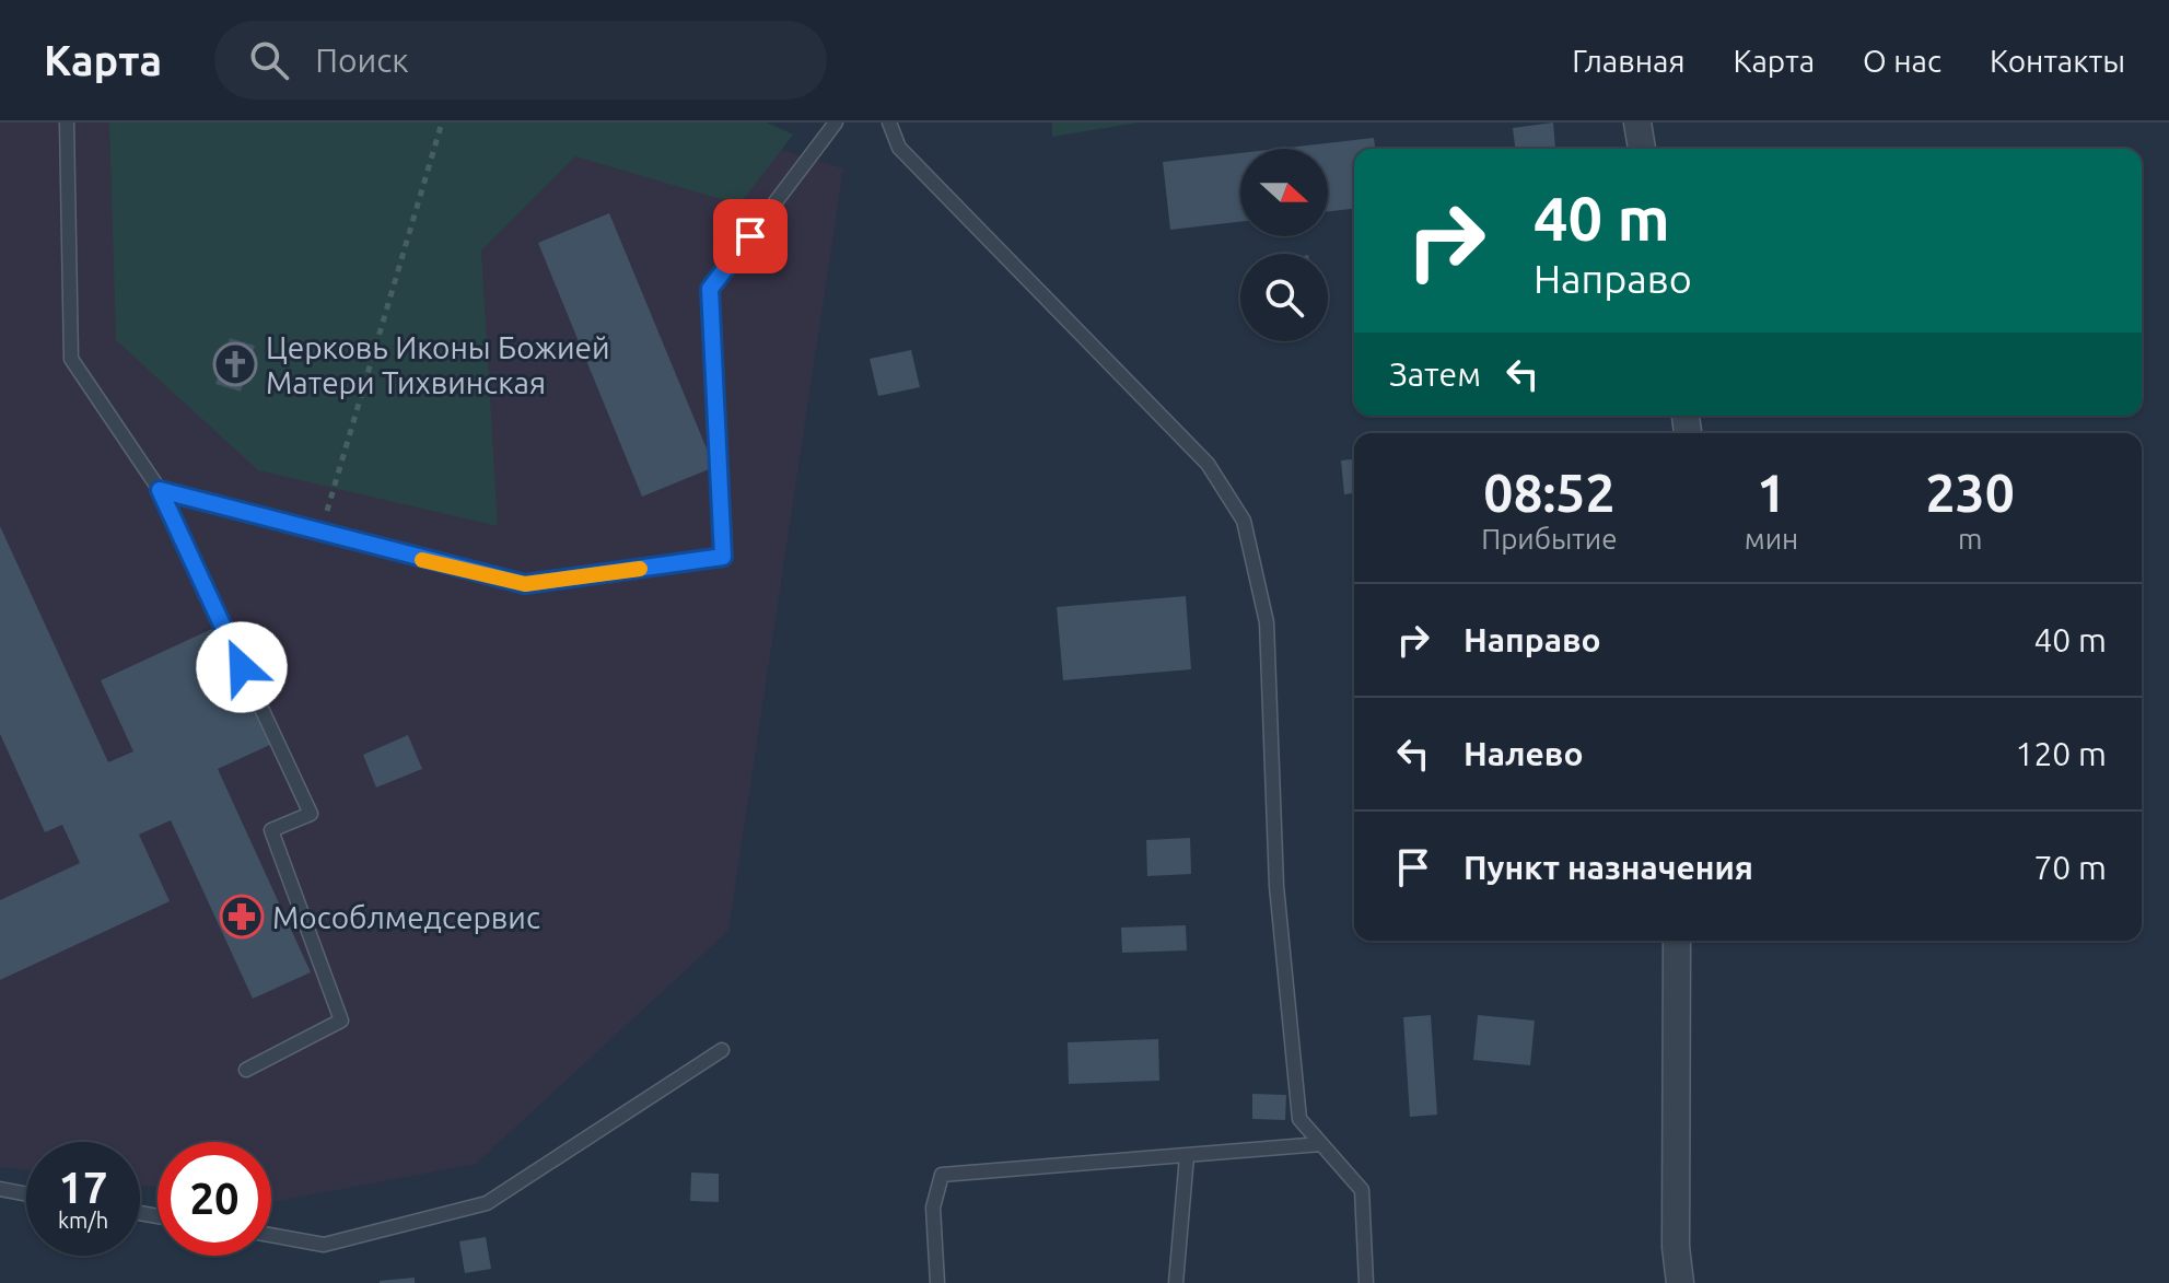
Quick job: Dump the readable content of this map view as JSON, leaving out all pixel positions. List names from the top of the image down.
{
  "places": {
    "church": ["Церковь Иконы Божией Матери Тихвинская"],
    "pharmacy": ["Мособлмедсервис"]
  },
  "north": "right",
  "page": {
    "header": "Карта",
    "search": "Поиск",
    "nav": [
      "Главная",
      "Карта",
      "О нас",
      "Контакты"
    ],
    "turn": ["40 m", "Направо"],
    "then": "Затем",
    "eta": [
      "08:52",
      "Прибытие",
      "1",
      "мин",
      "230",
      "m"
    ],
    "list": [
      {
        "name": "Направо",
        "value": "40 m"
      },
      {
        "name": "Налево",
        "value": "120 m"
      },
      {
        "name": "Пункт назначения",
        "value": "70 m"
      }
    ],
    "speed": "17 km/h",
    "limit": "20"
  }
}
